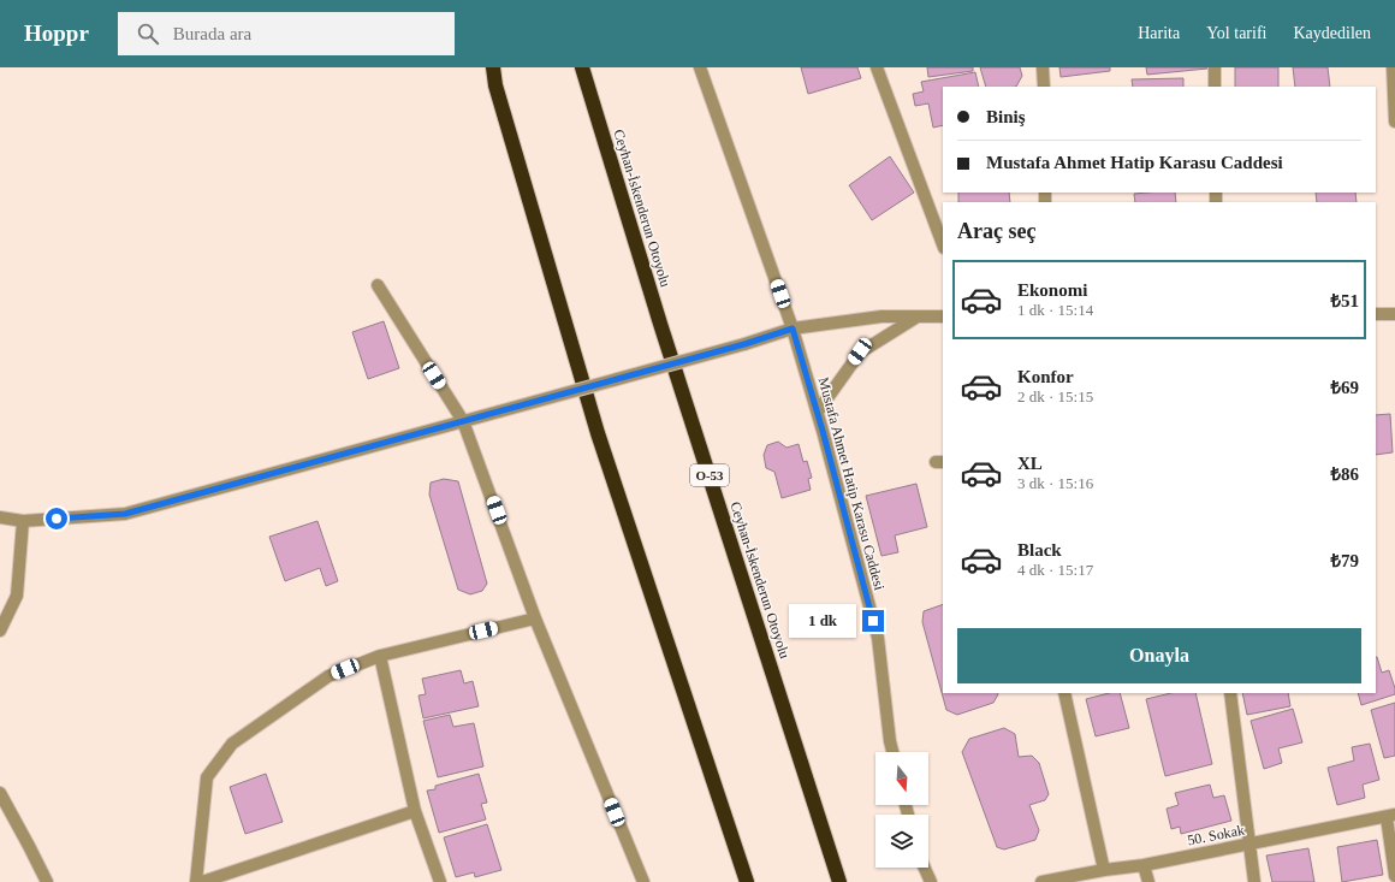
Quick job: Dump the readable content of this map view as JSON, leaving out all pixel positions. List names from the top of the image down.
{
  "streets": {
    "highway": ["Ceyhan-İskenderun Otoyolu", "O-53"],
    "street": ["Mustafa Ahmet Hatip Karasu Caddesi", "50. Sokak"]
  },
  "north": "bottom",
  "page": {
    "header": "Hoppr",
    "search": "Burada ara",
    "nav": ["Harita", "Yol tarifi", "Kaydedilen"],
    "banner": ["Biniş", "Mustafa Ahmet Hatip Karasu Caddesi"],
    "heading": "Araç seç",
    "list": [
      {
        "name": "Ekonomi",
        "note": "1 dk · 15:14",
        "value": "₺51"
      },
      {
        "name": "Konfor",
        "note": "2 dk · 15:15",
        "value": "₺69"
      },
      {
        "name": "XL",
        "note": "3 dk · 15:16",
        "value": "₺86"
      },
      {
        "name": "Black",
        "note": "4 dk · 15:17",
        "value": "₺79"
      }
    ],
    "bubble": "1 dk",
    "buttons": "Onayla"
  }
}
